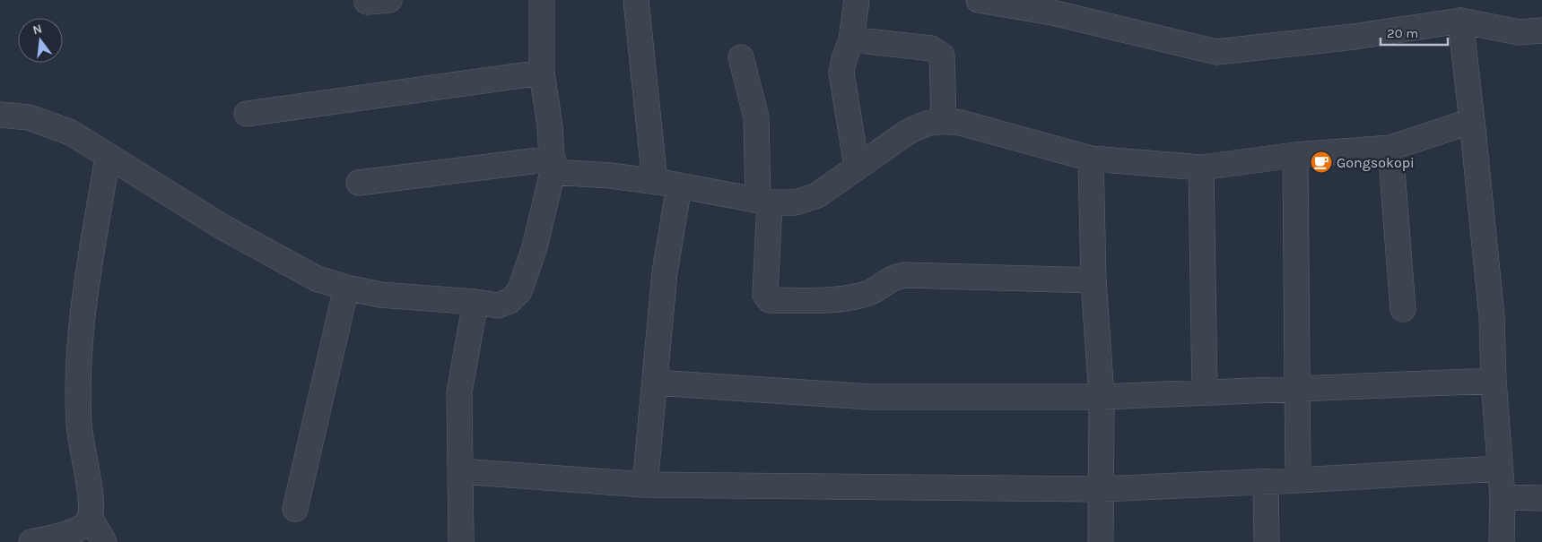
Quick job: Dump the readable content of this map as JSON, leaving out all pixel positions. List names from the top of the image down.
{
  "places": {
    "cafe": ["Gongsokopi"]
  },
  "scale_bar": "20 m",
  "north": "top"
}
